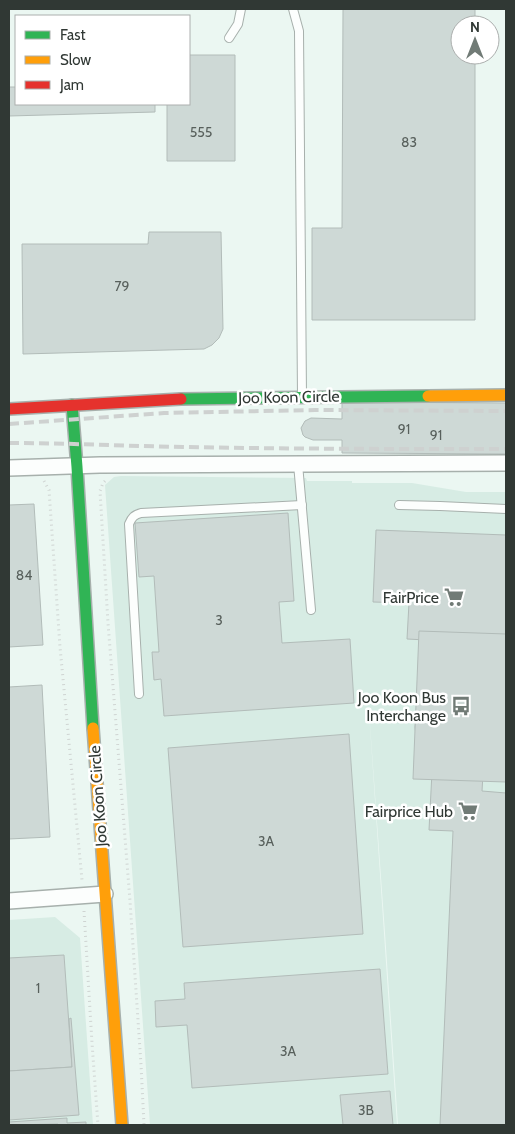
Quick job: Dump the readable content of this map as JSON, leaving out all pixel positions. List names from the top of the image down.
{
  "streets": {
    "street": ["Joo Koon Circle"]
  },
  "places": {
    "supermarket": ["FairPrice", "Fairprice Hub"],
    "bus stop": ["Joo Koon Bus Interchange"]
  },
  "house_numbers": [
    "555",
    "83",
    "79",
    "91",
    "91",
    "84",
    "3",
    "3A",
    "1",
    "3A",
    "3B"
  ],
  "legend": ["Fast", "Slow", "Jam"],
  "north": "top"
}
